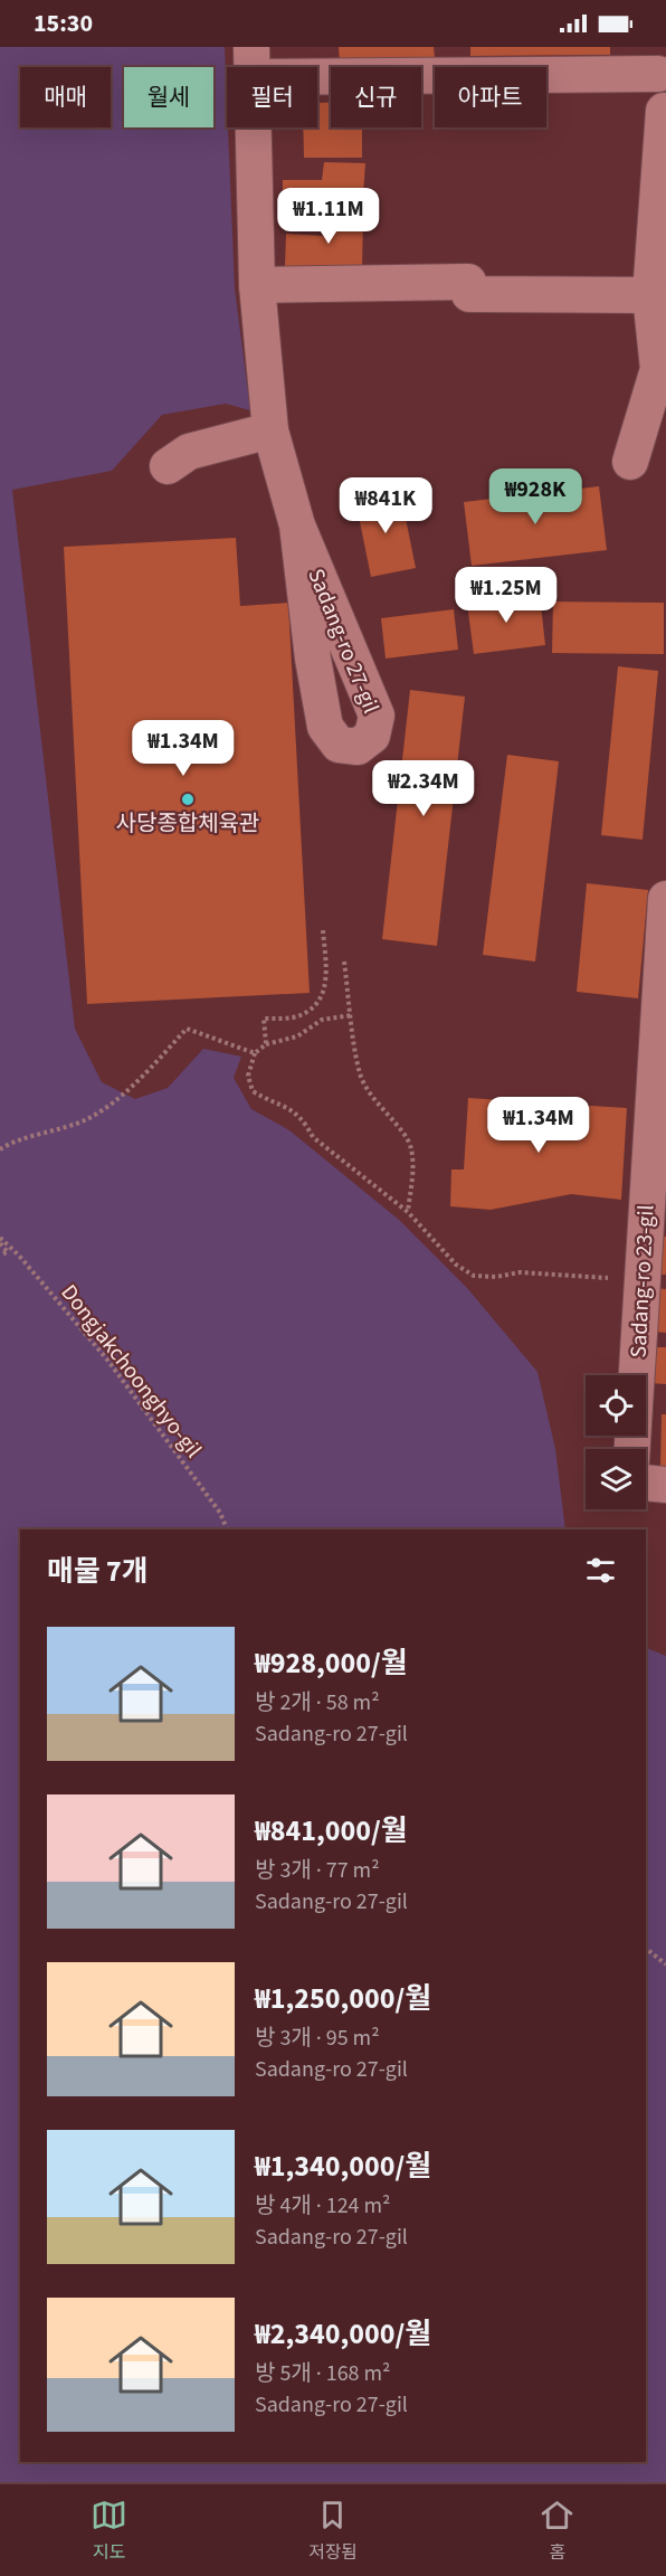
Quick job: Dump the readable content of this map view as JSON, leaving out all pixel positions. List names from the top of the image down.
{
  "streets": {
    "street": ["Sadang-ro 27-gil", "Sadang-ro 23-gil"],
    "path": ["Dongjakchoonghyo-gil"]
  },
  "places": ["사당종합체육관"],
  "page": {
    "status": "15:30",
    "chip": [
      "매매",
      "월세",
      "필터",
      "신규",
      "아파트"
    ],
    "price": [
      "₩1.11M",
      "₩928K",
      "₩841K",
      "₩1.25M",
      "₩1.34M",
      "₩2.34M",
      "₩1.34M"
    ],
    "heading": "매물 7개",
    "list": [
      {
        "name": "₩928,000/월",
        "note": "방 2개 · 58 m² · Sadang-ro 27-gil"
      },
      {
        "name": "₩841,000/월",
        "note": "방 3개 · 77 m² · Sadang-ro 27-gil"
      },
      {
        "name": "₩1,250,000/월",
        "note": "방 3개 · 95 m² · Sadang-ro 27-gil"
      },
      {
        "name": "₩1,340,000/월",
        "note": "방 4개 · 124 m² · Sadang-ro 27-gil"
      },
      {
        "name": "₩2,340,000/월",
        "note": "방 5개 · 168 m² · Sadang-ro 27-gil"
      }
    ],
    "tabs": ["지도", "저장됨", "홈"]
  }
}
